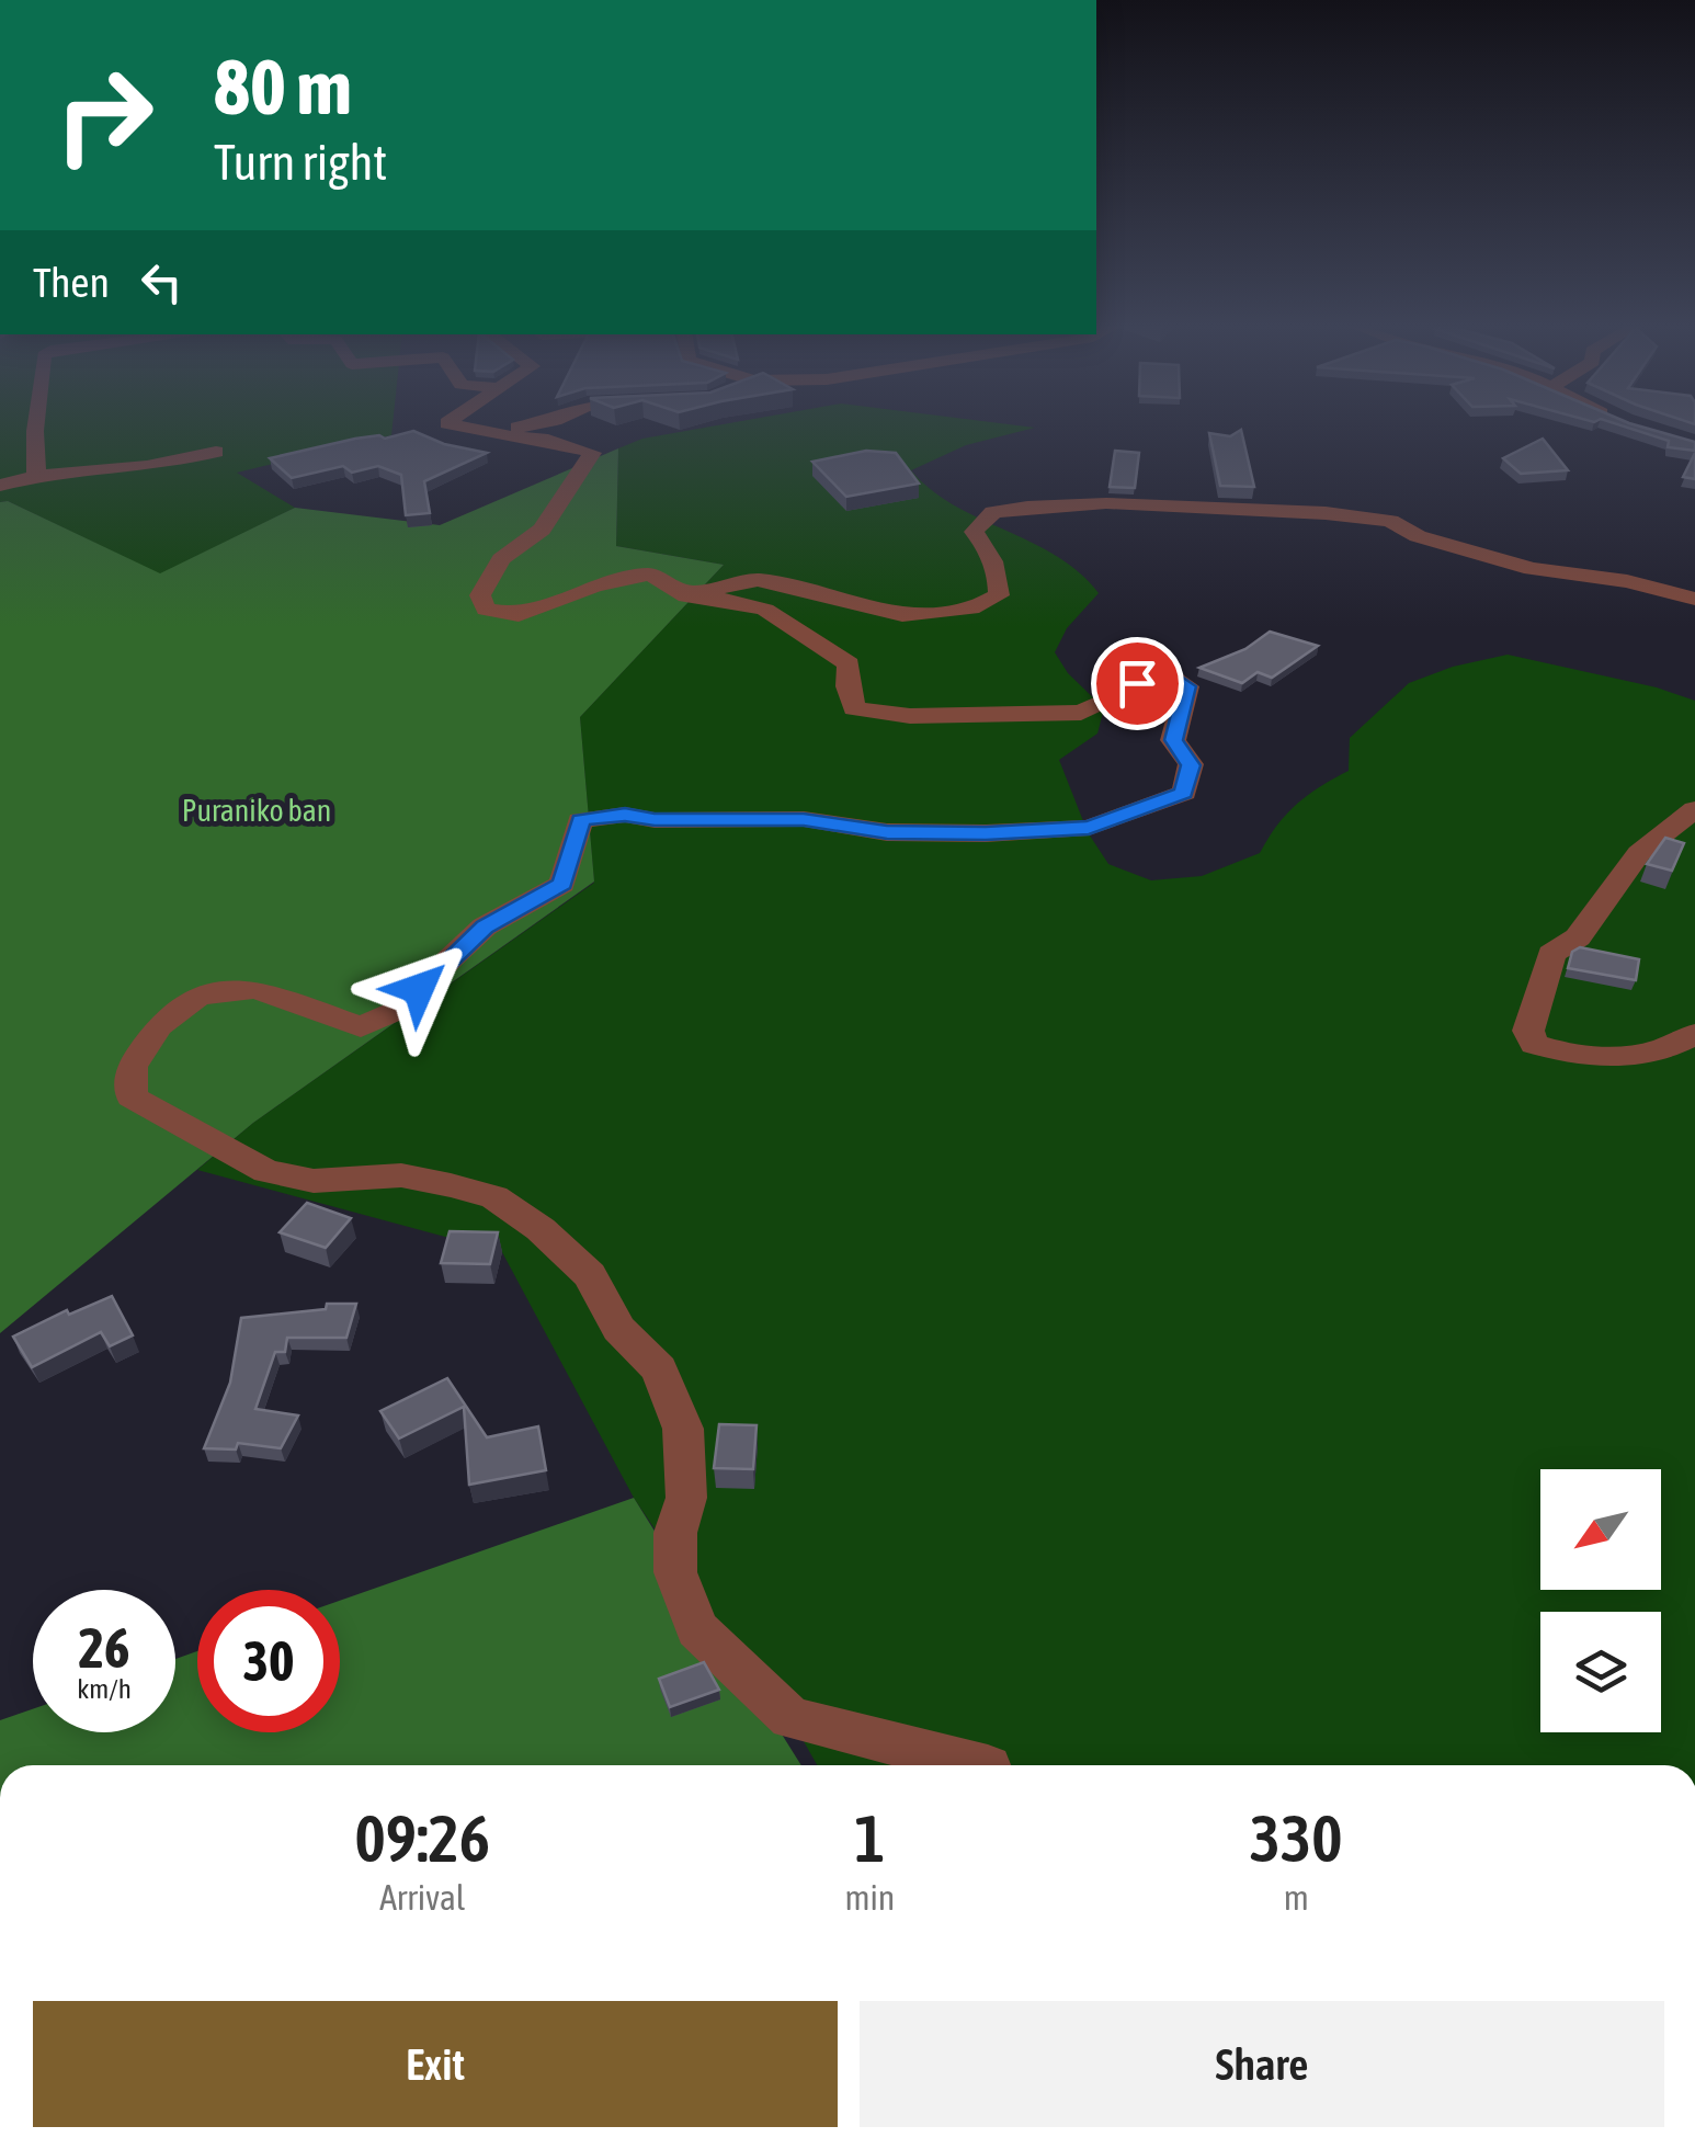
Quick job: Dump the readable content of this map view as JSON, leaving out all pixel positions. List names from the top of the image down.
{
  "parks": ["Puraniko ban"],
  "north": "bottom left",
  "page": {
    "turn": ["80 m", "Turn right"],
    "then": "Then",
    "speed": "26 km/h",
    "limit": "30",
    "eta": [
      "09:26",
      "Arrival",
      "1",
      "min",
      "330",
      "m"
    ],
    "buttons": ["Exit", "Share"]
  }
}
